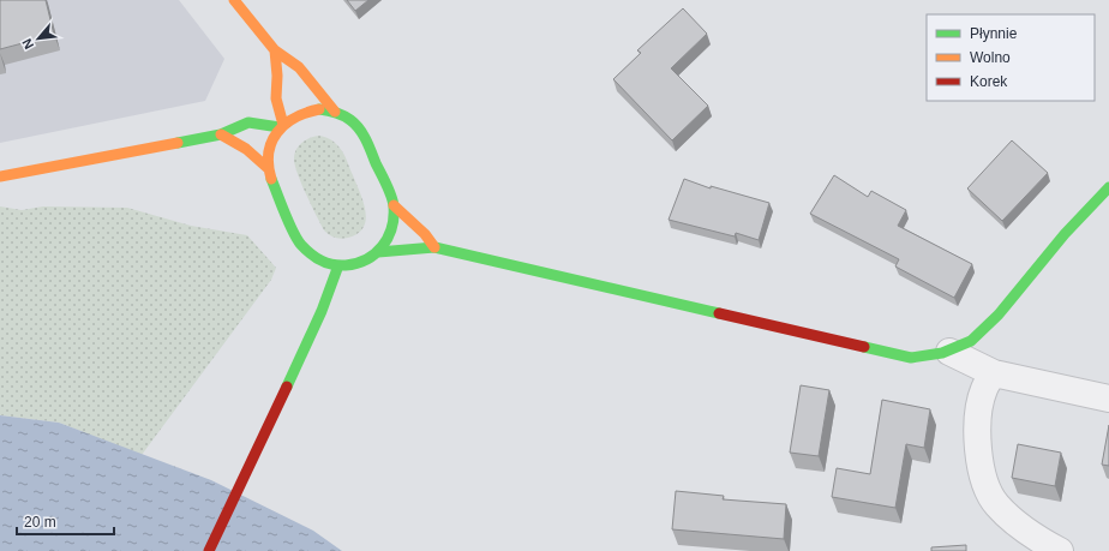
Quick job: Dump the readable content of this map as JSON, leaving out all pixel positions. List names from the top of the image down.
{
  "legend": ["Płynnie", "Wolno", "Korek"],
  "scale_bar": "20 m",
  "north": "bottom left"
}
